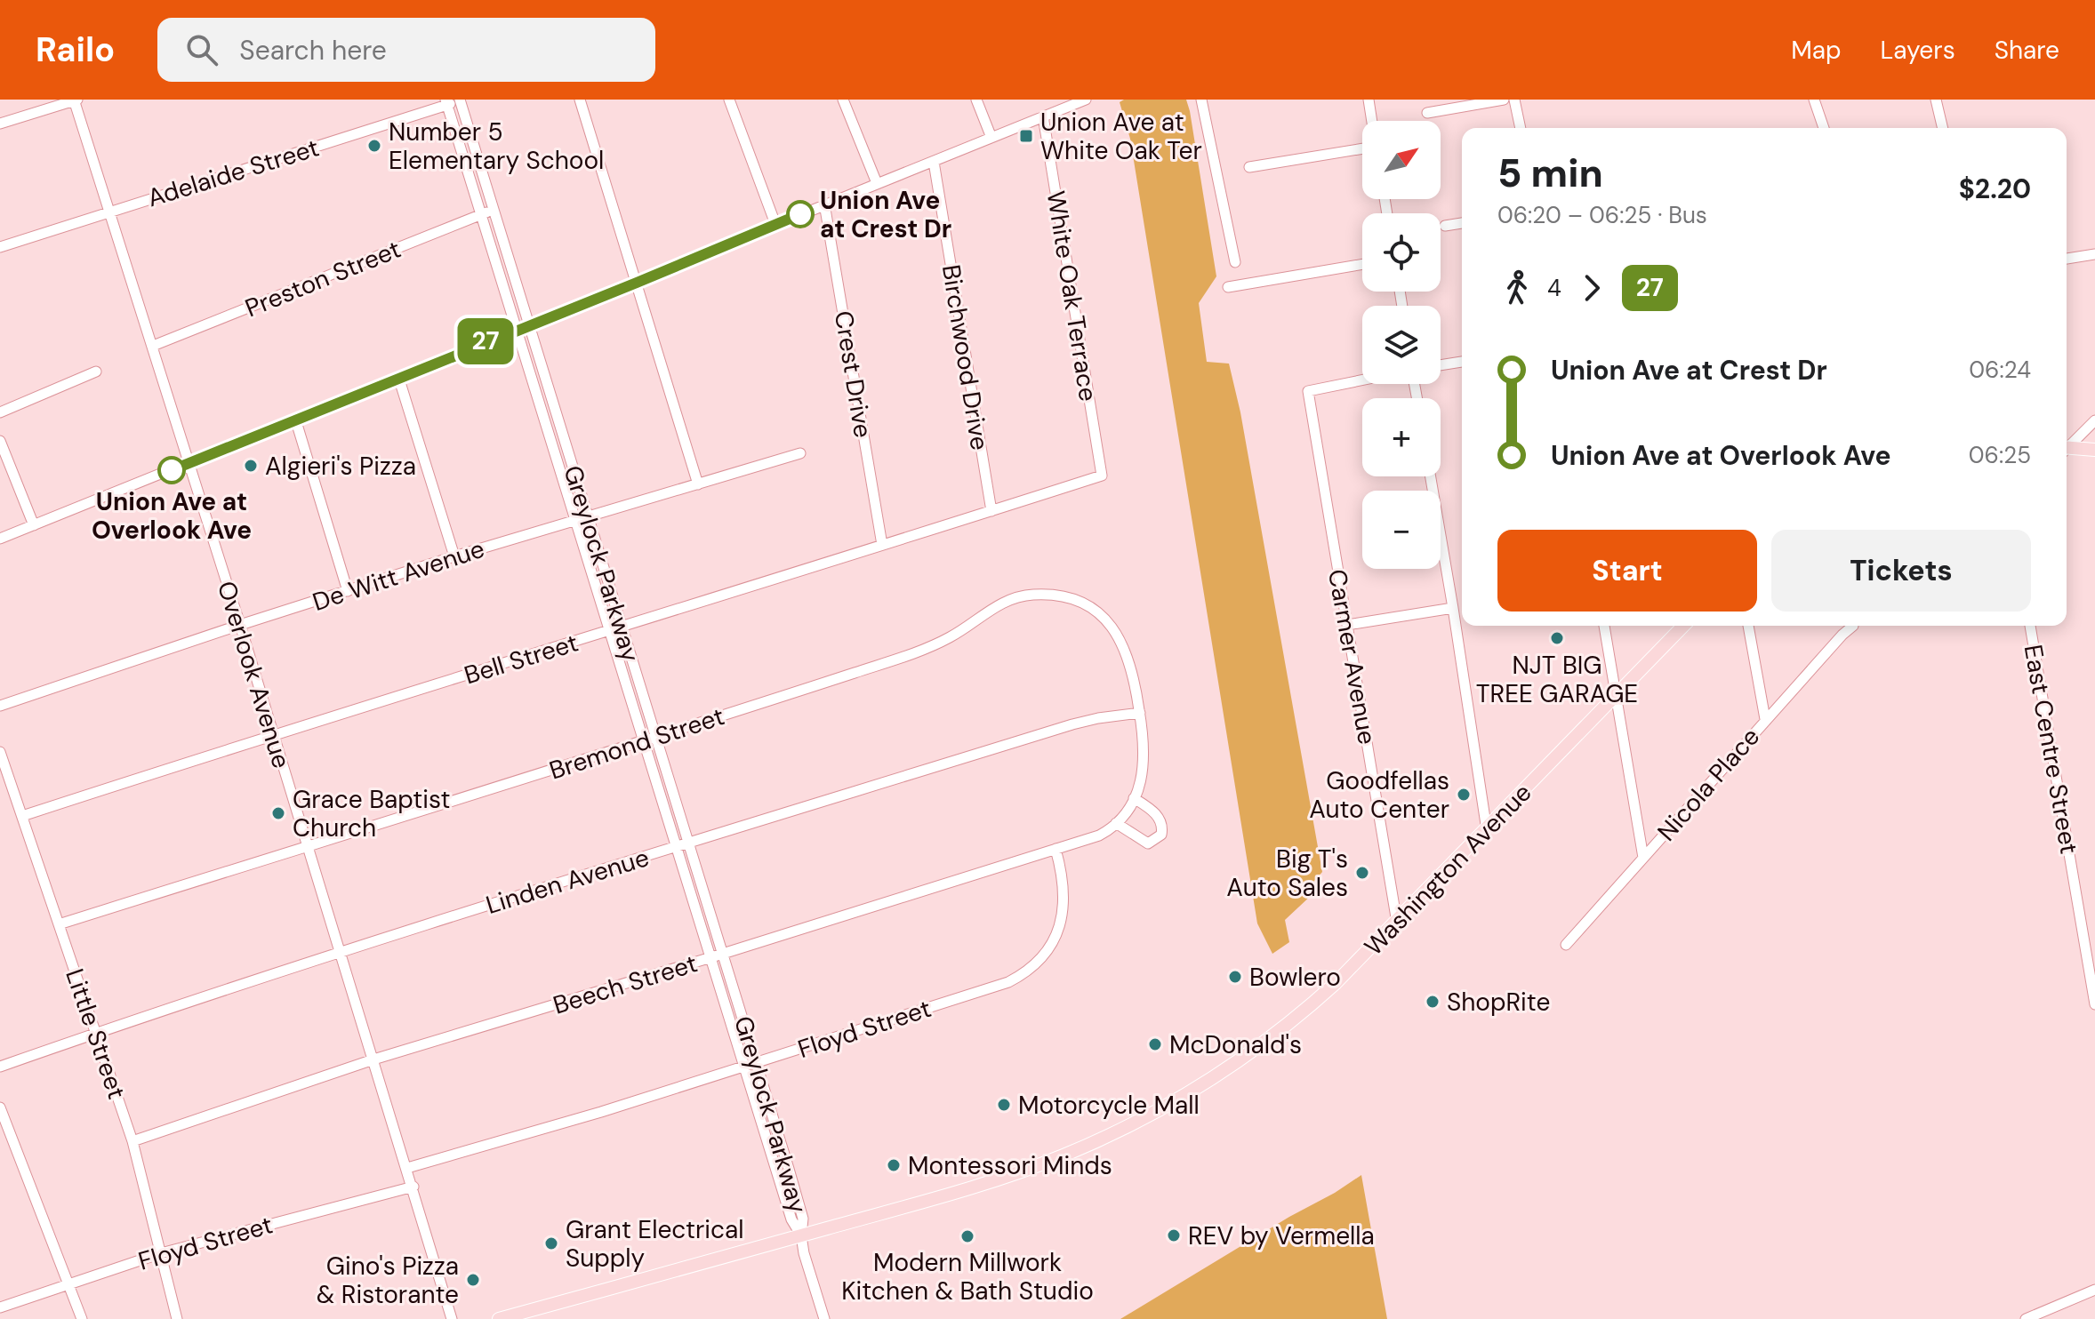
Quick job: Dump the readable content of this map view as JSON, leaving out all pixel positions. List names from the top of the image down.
{
  "streets": {
    "main road": ["Washington Avenue"],
    "street": [
      "Adelaide Street",
      "Preston Street",
      "White Oak Terrace",
      "Birchwood Drive",
      "Crest Drive",
      "Greylock Parkway",
      "De Witt Avenue",
      "Carmer Avenue",
      "Bell Street",
      "Overlook Avenue",
      "Bremond Street",
      "East Centre Street",
      "Nicola Place",
      "Linden Avenue",
      "Beech Street",
      "Floyd Street",
      "Little Street"
    ]
  },
  "crossings": [
    ["Adelaide Street", "Greylock Parkway"],
    ["Adelaide Street", "Overlook Avenue"],
    ["Preston Street", "Greylock Parkway"],
    ["Preston Street", "Overlook Avenue"],
    ["White Oak Terrace", "Bell Street"],
    ["Birchwood Drive", "Bell Street"],
    ["Crest Drive", "Bell Street"],
    ["Greylock Parkway", "De Witt Avenue"],
    ["Greylock Parkway", "Bell Street"],
    ["Greylock Parkway", "Bremond Street"],
    ["Greylock Parkway", "Washington Avenue"],
    ["Greylock Parkway", "Linden Avenue"],
    ["Greylock Parkway", "Beech Street"],
    ["Greylock Parkway", "Floyd Street"],
    ["De Witt Avenue", "Overlook Avenue"],
    ["Carmer Avenue", "Washington Avenue"],
    ["Bell Street", "Overlook Avenue"],
    ["Bell Street", "Little Street"],
    ["Overlook Avenue", "Bremond Street"],
    ["Overlook Avenue", "Linden Avenue"],
    ["Overlook Avenue", "Beech Street"],
    ["Overlook Avenue", "Floyd Street"],
    ["Bremond Street", "Linden Avenue"],
    ["Bremond Street", "Beech Street"],
    ["Bremond Street", "Little Street"],
    ["Linden Avenue", "Beech Street"],
    ["Linden Avenue", "Little Street"],
    ["Beech Street", "Floyd Street"],
    ["Beech Street", "Little Street"],
    ["Floyd Street", "Little Street"]
  ],
  "places": {
    "transit": ["Union Ave at White Oak Ter"],
    "other": [
      "Number 5 Elementary School",
      "Union Ave at Crest Dr",
      "Algieri's Pizza",
      "Union Ave at Overlook Ave",
      "NJT BIG TREE GARAGE",
      "Goodfellas Auto Center",
      "Grace Baptist Church",
      "Big T's Auto Sales",
      "Bowlero",
      "ShopRite",
      "McDonald's",
      "Motorcycle Mall",
      "Montessori Minds",
      "REV by Vermella",
      "Modern Millwork Kitchen & Bath Studio",
      "Grant Electrical Supply",
      "Gino's Pizza & Ristorante"
    ]
  },
  "lines": ["bus line 27"],
  "north": "top right",
  "page": {
    "header": "Railo",
    "search": "Search here",
    "nav": ["Map", "Layers", "Share"],
    "on_map": "27",
    "map_buttons": ["+", "−"],
    "heading": ["5 min", "06:20 – 06:25 · Bus", "$2.20"],
    "legs": ["4", "27"],
    "list": [
      {
        "name": "Union Ave at Crest Dr",
        "value": "06:24"
      },
      {
        "name": "Union Ave at Overlook Ave",
        "value": "06:25"
      }
    ],
    "buttons": ["Start", "Tickets"]
  }
}
